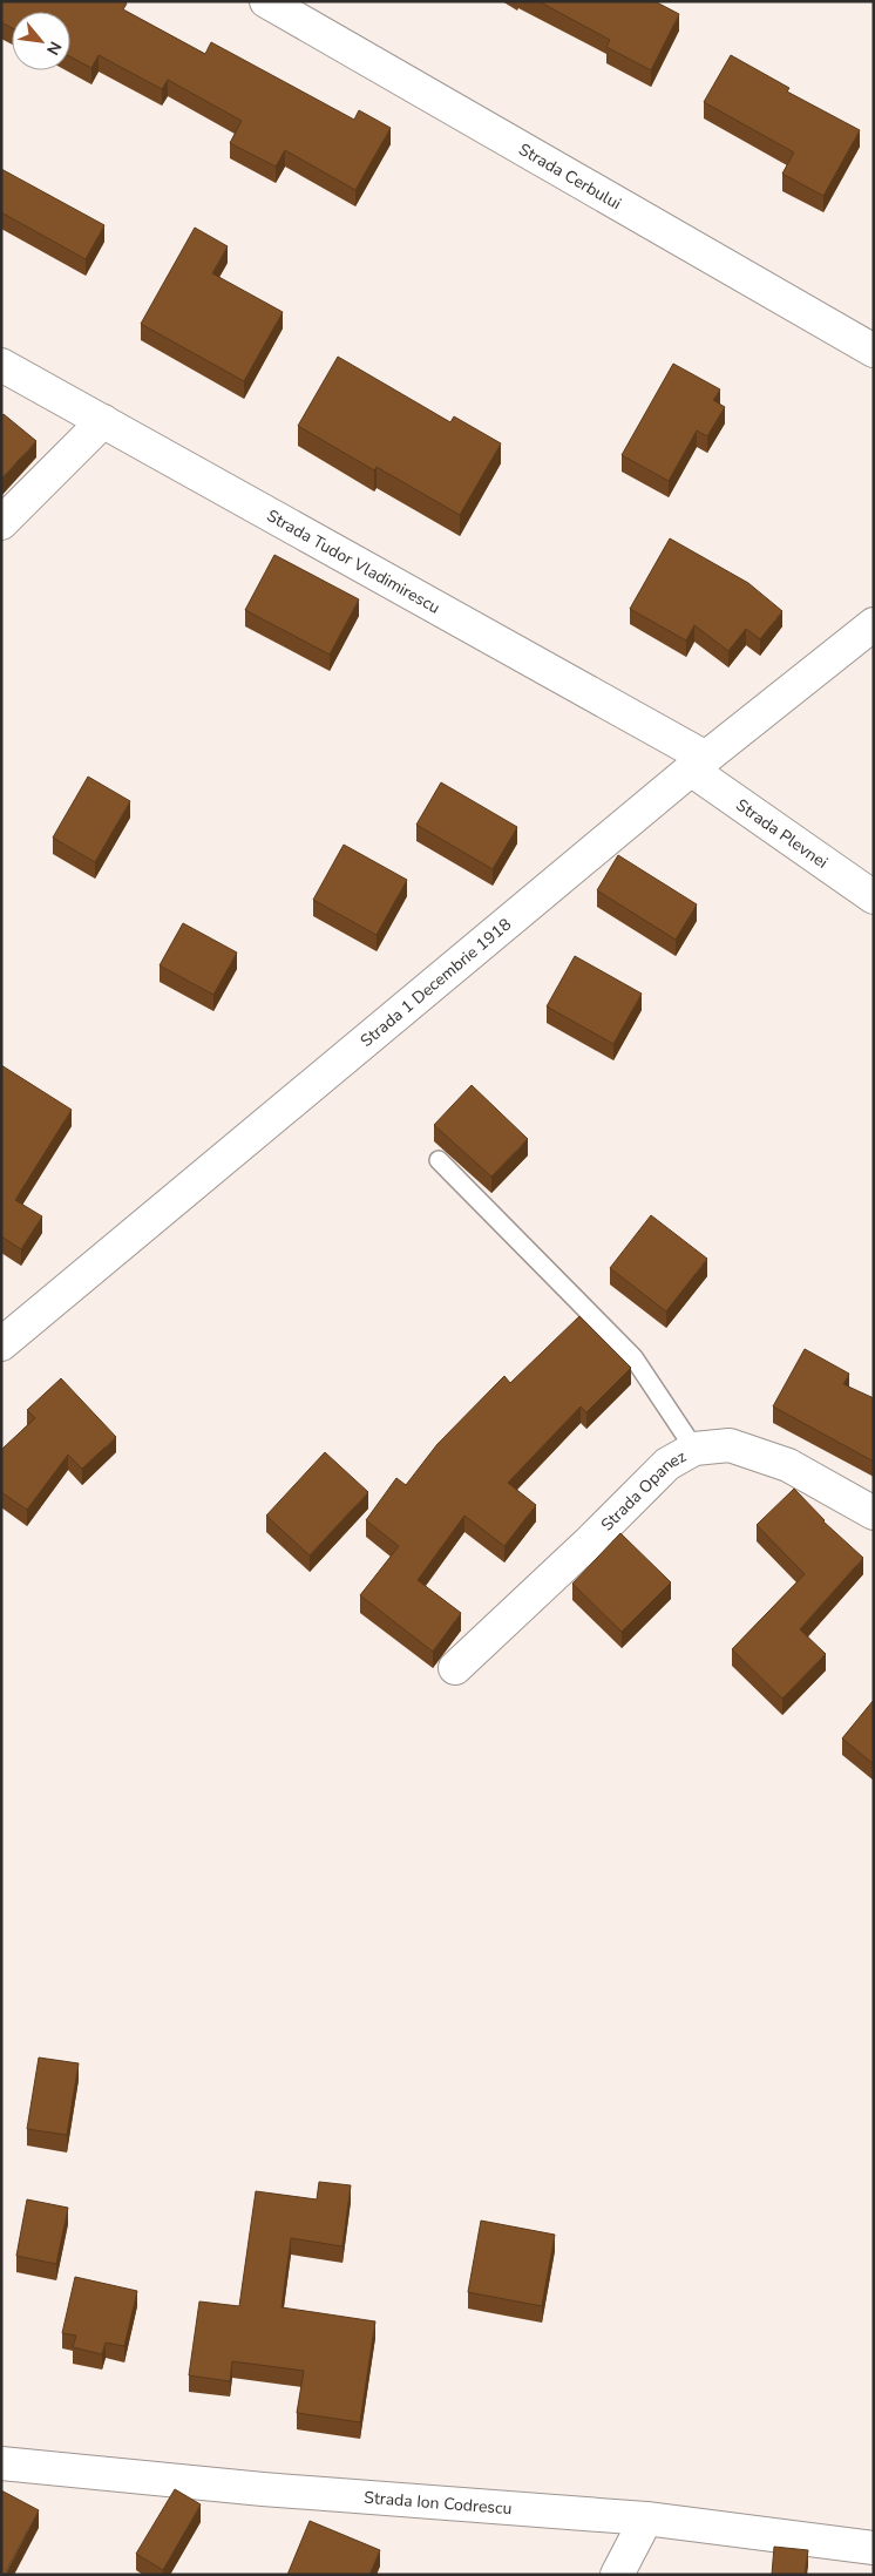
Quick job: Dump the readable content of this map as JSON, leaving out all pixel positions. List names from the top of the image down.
{
  "streets": {
    "street": [
      "Strada Cerbului",
      "Strada Tudor Vladimirescu",
      "Strada Plevnei",
      "Strada 1 Decembrie 1918",
      "Strada Opanez",
      "Strada Ion Codrescu"
    ]
  },
  "crossings": [
    ["Strada Tudor Vladimirescu", "Strada Plevnei"],
    ["Strada Tudor Vladimirescu", "Strada 1 Decembrie 1918"],
    ["Strada Plevnei", "Strada 1 Decembrie 1918"]
  ],
  "north": "bottom right"
}
